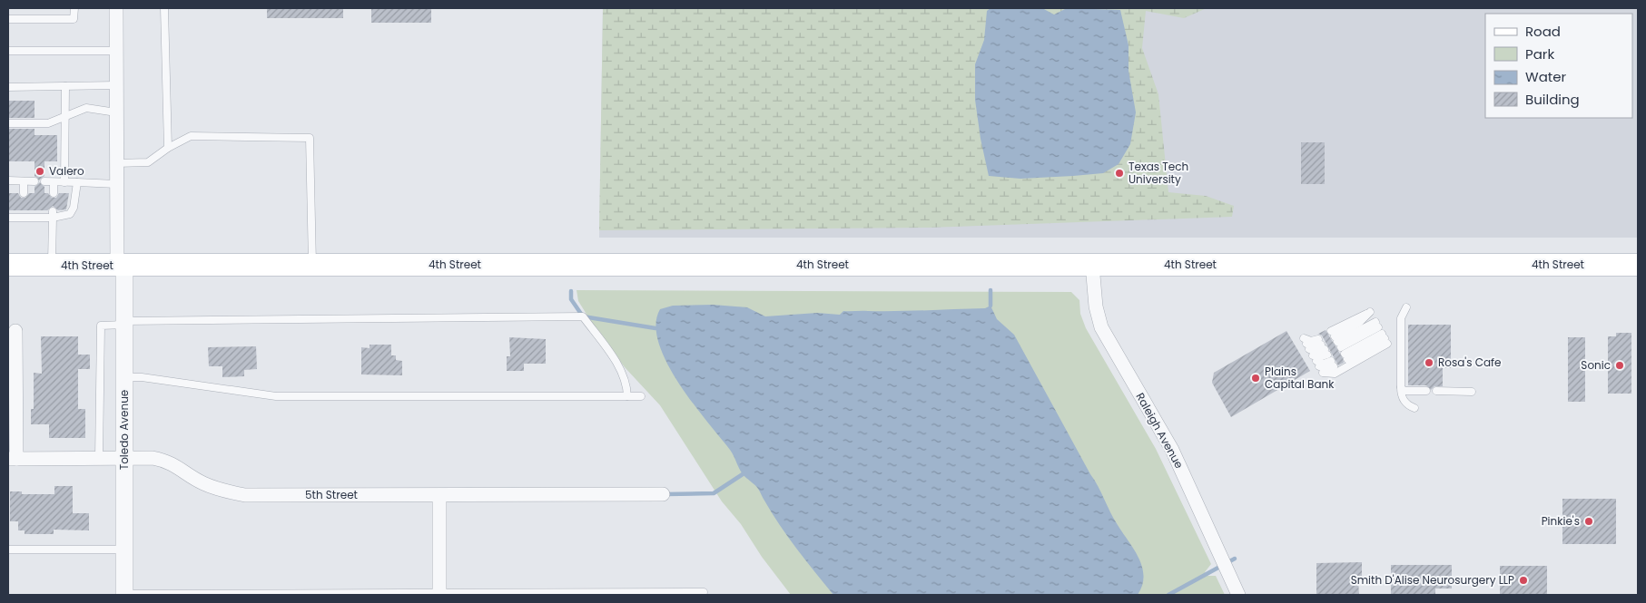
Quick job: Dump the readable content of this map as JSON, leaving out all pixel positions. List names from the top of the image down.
{
  "streets": {
    "main road": ["4th Street"],
    "street": ["Toledo Avenue", "Raleigh Avenue", "5th Street"]
  },
  "crossings": [
    ["4th Street", "Toledo Avenue"],
    ["4th Street", "Raleigh Avenue"],
    ["Toledo Avenue", "5th Street"]
  ],
  "places": [
    "Valero",
    "Texas Tech University",
    "Rosa's Cafe",
    "Sonic",
    "Plains Capital Bank",
    "Pinkie's",
    "Smith D'Alise Neurosurgery LLP"
  ],
  "legend": [
    "Road",
    "Park",
    "Water",
    "Building"
  ]
}
